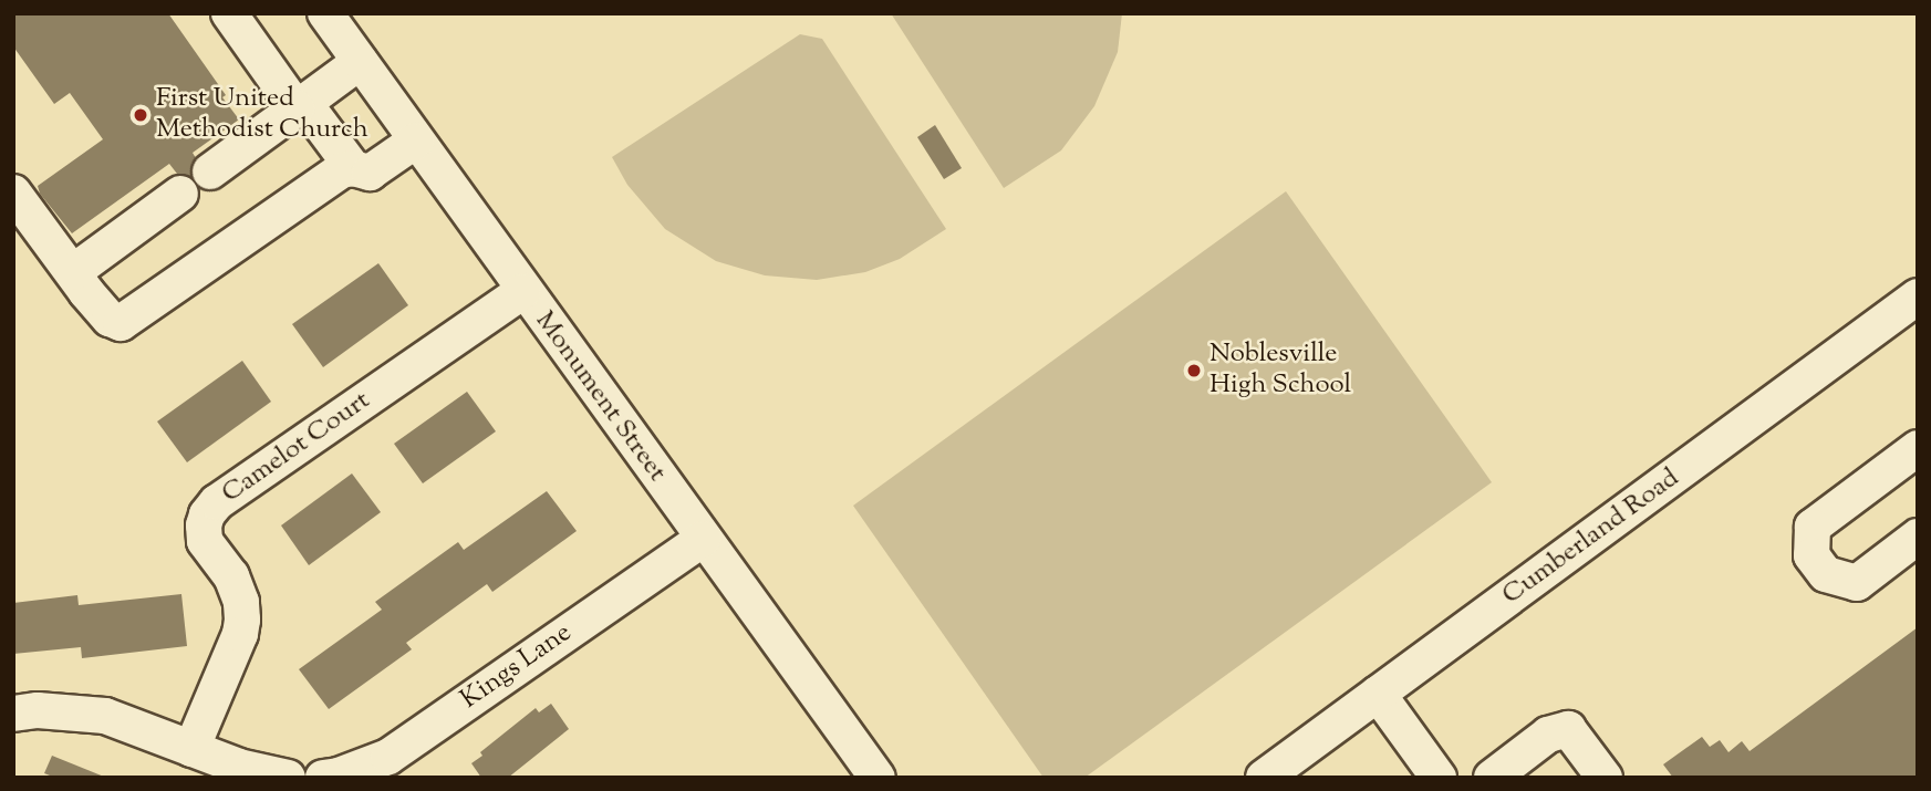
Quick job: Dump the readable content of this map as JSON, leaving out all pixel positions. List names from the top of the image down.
{
  "streets": {
    "street": [
      "Monument Street",
      "Camelot Court",
      "Cumberland Road",
      "Kings Lane"
    ]
  },
  "crossings": [
    ["Monument Street", "Camelot Court"],
    ["Monument Street", "Kings Lane"]
  ],
  "places": ["First United Methodist Church", "Noblesville High School"]
}
